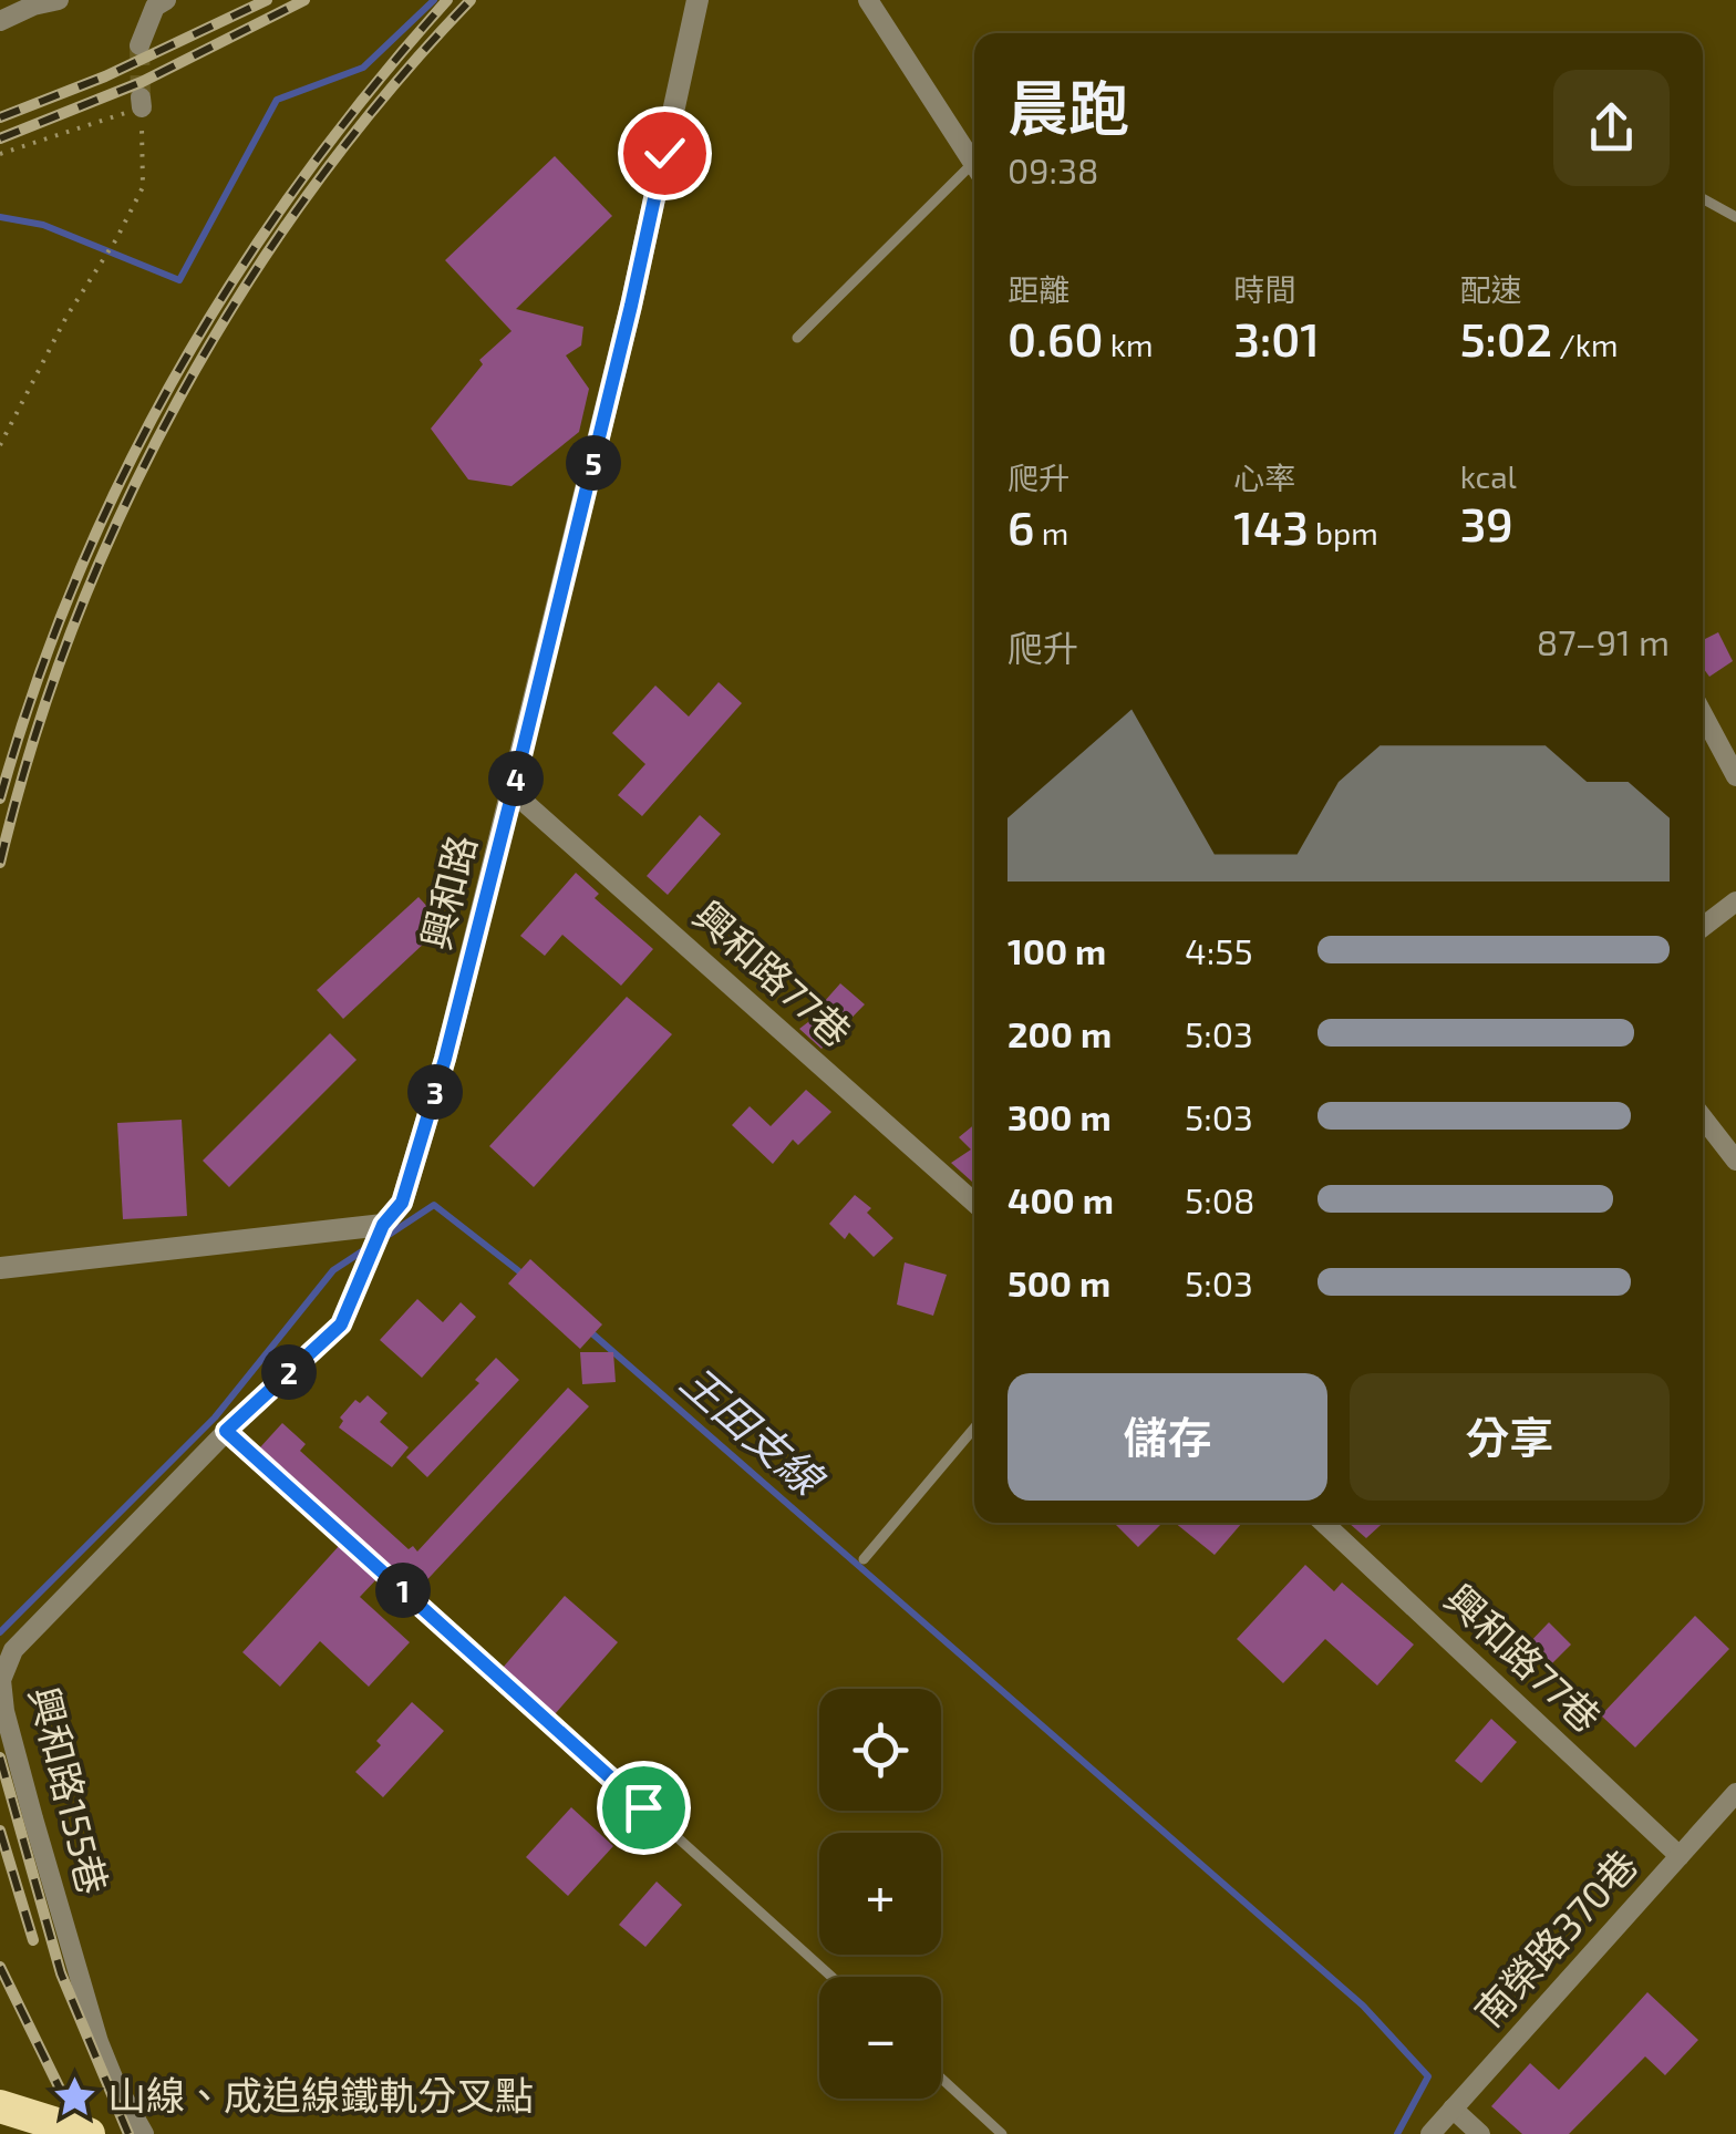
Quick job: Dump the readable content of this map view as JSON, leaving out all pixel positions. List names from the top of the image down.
{
  "streets": {
    "street": [
      "興和路",
      "興和路77巷",
      "興和路155巷",
      "南榮路370巷"
    ]
  },
  "crossings": [
    ["興和路", "興和路77巷"],
    ["興和路", "興和路155巷"],
    ["興和路77巷", "南榮路370巷"]
  ],
  "water": ["王田支線"],
  "places": {
    "place": ["山線、成追線鐵軌分叉點"]
  },
  "page": {
    "heading": ["晨跑", "09:38"],
    "stats": [
      ["距離", "0.60 km"],
      ["時間", "3:01"],
      ["配速", "5:02 /km"],
      ["爬升", "6 m"],
      ["心率", "143 bpm"],
      ["kcal", "39"]
    ],
    "pins": [
      "5",
      "4",
      "3",
      "2",
      "1"
    ],
    "chart": ["爬升", "87–91 m"],
    "list": [
      {
        "name": "100 m",
        "note": "4:55"
      },
      {
        "name": "200 m",
        "note": "5:03"
      },
      {
        "name": "300 m",
        "note": "5:03"
      },
      {
        "name": "400 m",
        "note": "5:08"
      },
      {
        "name": "500 m",
        "note": "5:03"
      }
    ],
    "buttons": ["儲存", "分享"],
    "map_buttons": ["+", "−"]
  }
}
